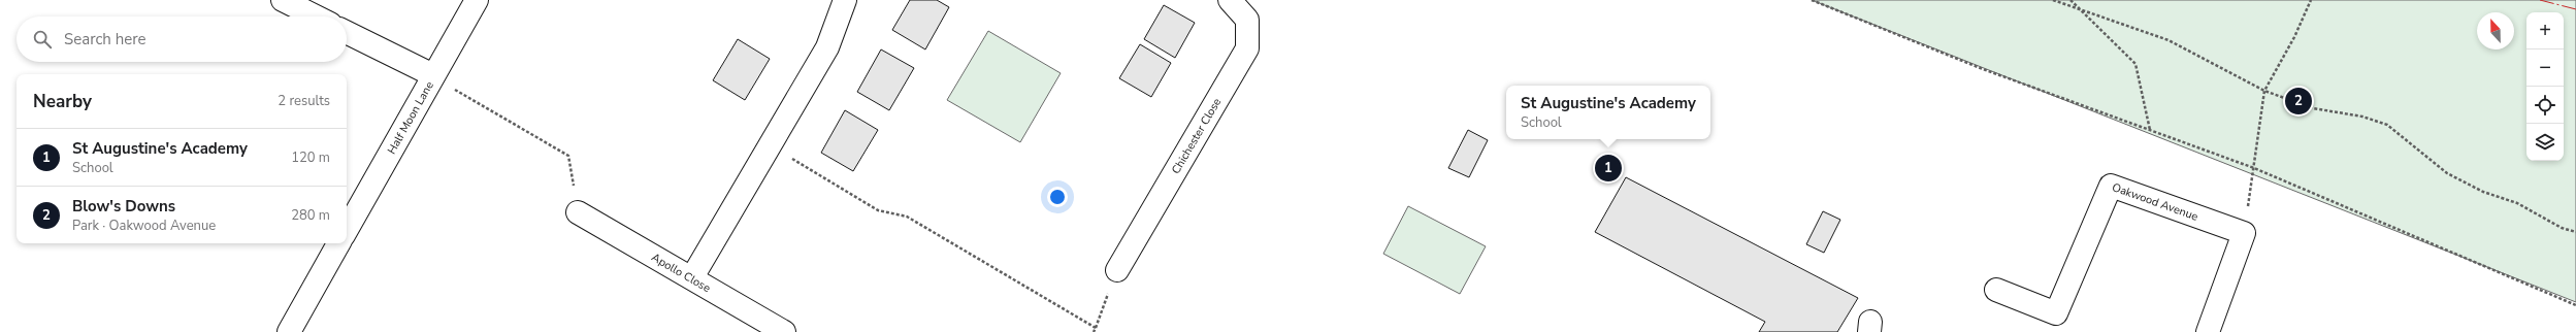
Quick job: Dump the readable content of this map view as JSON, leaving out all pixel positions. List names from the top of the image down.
{
  "streets": {
    "street": [
      "Half Moon Lane",
      "Chichester Close",
      "Oakwood Avenue",
      "Apollo Close"
    ]
  },
  "north": "top",
  "page": {
    "map_buttons": ["+", "−"],
    "search": "Search here",
    "heading": ["Nearby", "2 results"],
    "popup": ["St Augustine's Academy", "School"],
    "pins": ["2", "1"],
    "list": [
      {
        "mark": "1",
        "name": "St Augustine's Academy",
        "note": "School",
        "value": "120 m"
      },
      {
        "mark": "2",
        "name": "Blow's Downs",
        "note": "Park · Oakwood Avenue",
        "value": "280 m"
      }
    ]
  }
}
